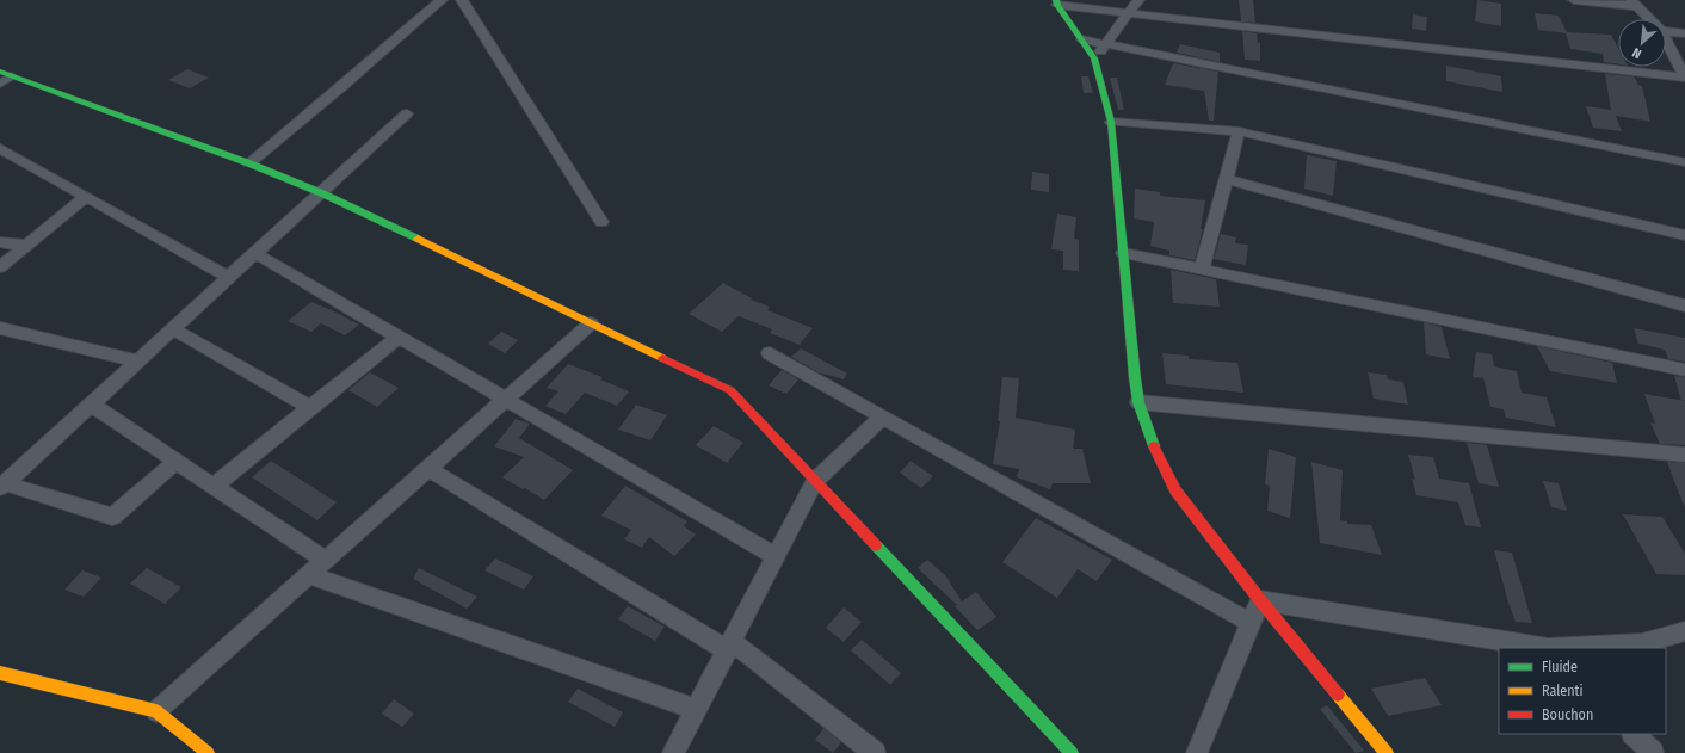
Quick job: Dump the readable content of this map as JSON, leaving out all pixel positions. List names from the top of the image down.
{
  "legend": ["Fluide", "Ralenti", "Bouchon"],
  "north": "bottom left"
}
